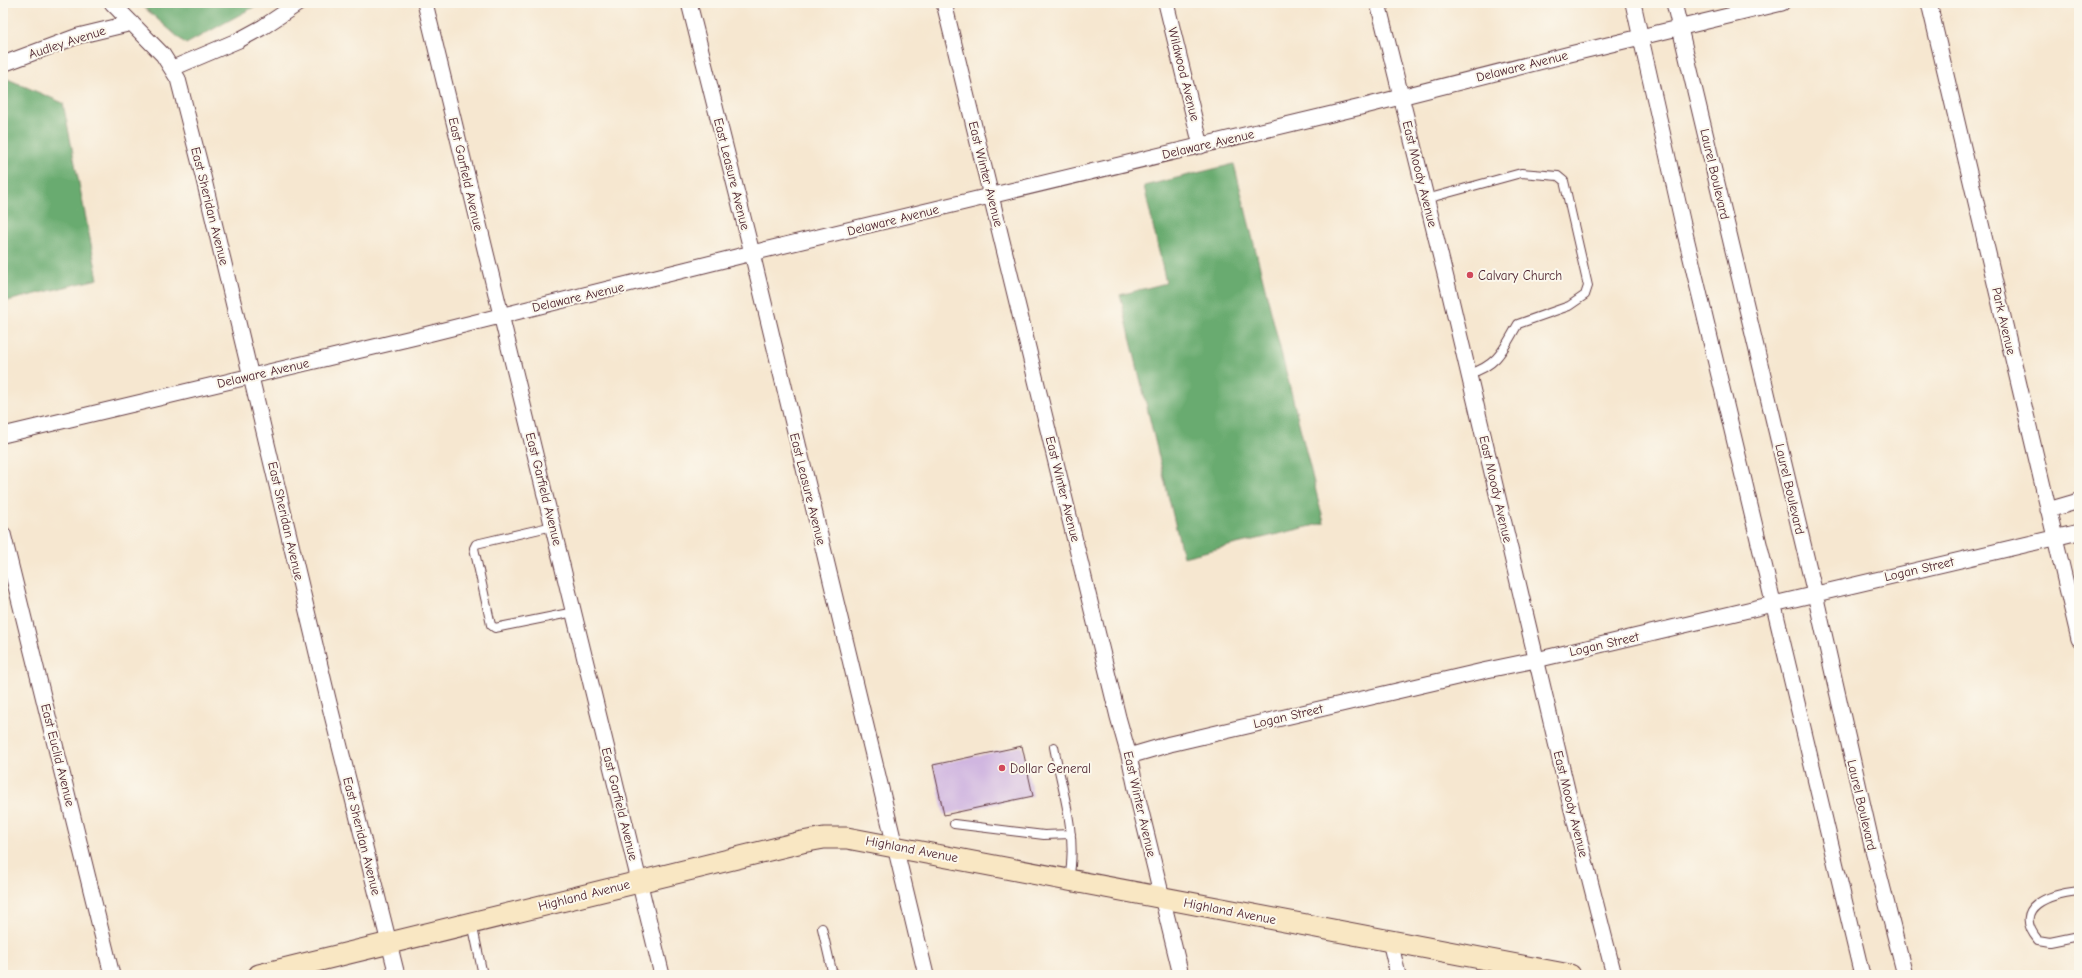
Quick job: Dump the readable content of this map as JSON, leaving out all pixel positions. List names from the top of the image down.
{
  "streets": {
    "main road": ["Highland Avenue"],
    "street": [
      "Audley Avenue",
      "Delaware Avenue",
      "Wildwood Avenue",
      "East Garfield Avenue",
      "East Leasure Avenue",
      "East Winter Avenue",
      "East Moody Avenue",
      "Laurel Boulevard",
      "East Sheridan Avenue",
      "Park Avenue",
      "Logan Street",
      "East Euclid Avenue"
    ]
  },
  "crossings": [
    ["Audley Avenue", "East Sheridan Avenue"],
    ["Delaware Avenue", "Wildwood Avenue"],
    ["Delaware Avenue", "East Garfield Avenue"],
    ["Delaware Avenue", "East Leasure Avenue"],
    ["Delaware Avenue", "East Winter Avenue"],
    ["Delaware Avenue", "East Moody Avenue"],
    ["Delaware Avenue", "Laurel Boulevard"],
    ["Delaware Avenue", "East Sheridan Avenue"],
    ["East Garfield Avenue", "Highland Avenue"],
    ["East Leasure Avenue", "Highland Avenue"],
    ["East Winter Avenue", "Logan Street"],
    ["East Winter Avenue", "Highland Avenue"],
    ["East Moody Avenue", "Logan Street"],
    ["Laurel Boulevard", "Logan Street"],
    ["East Sheridan Avenue", "Highland Avenue"],
    ["Park Avenue", "Logan Street"]
  ],
  "places": ["Calvary Church", "Dollar General"]
}
